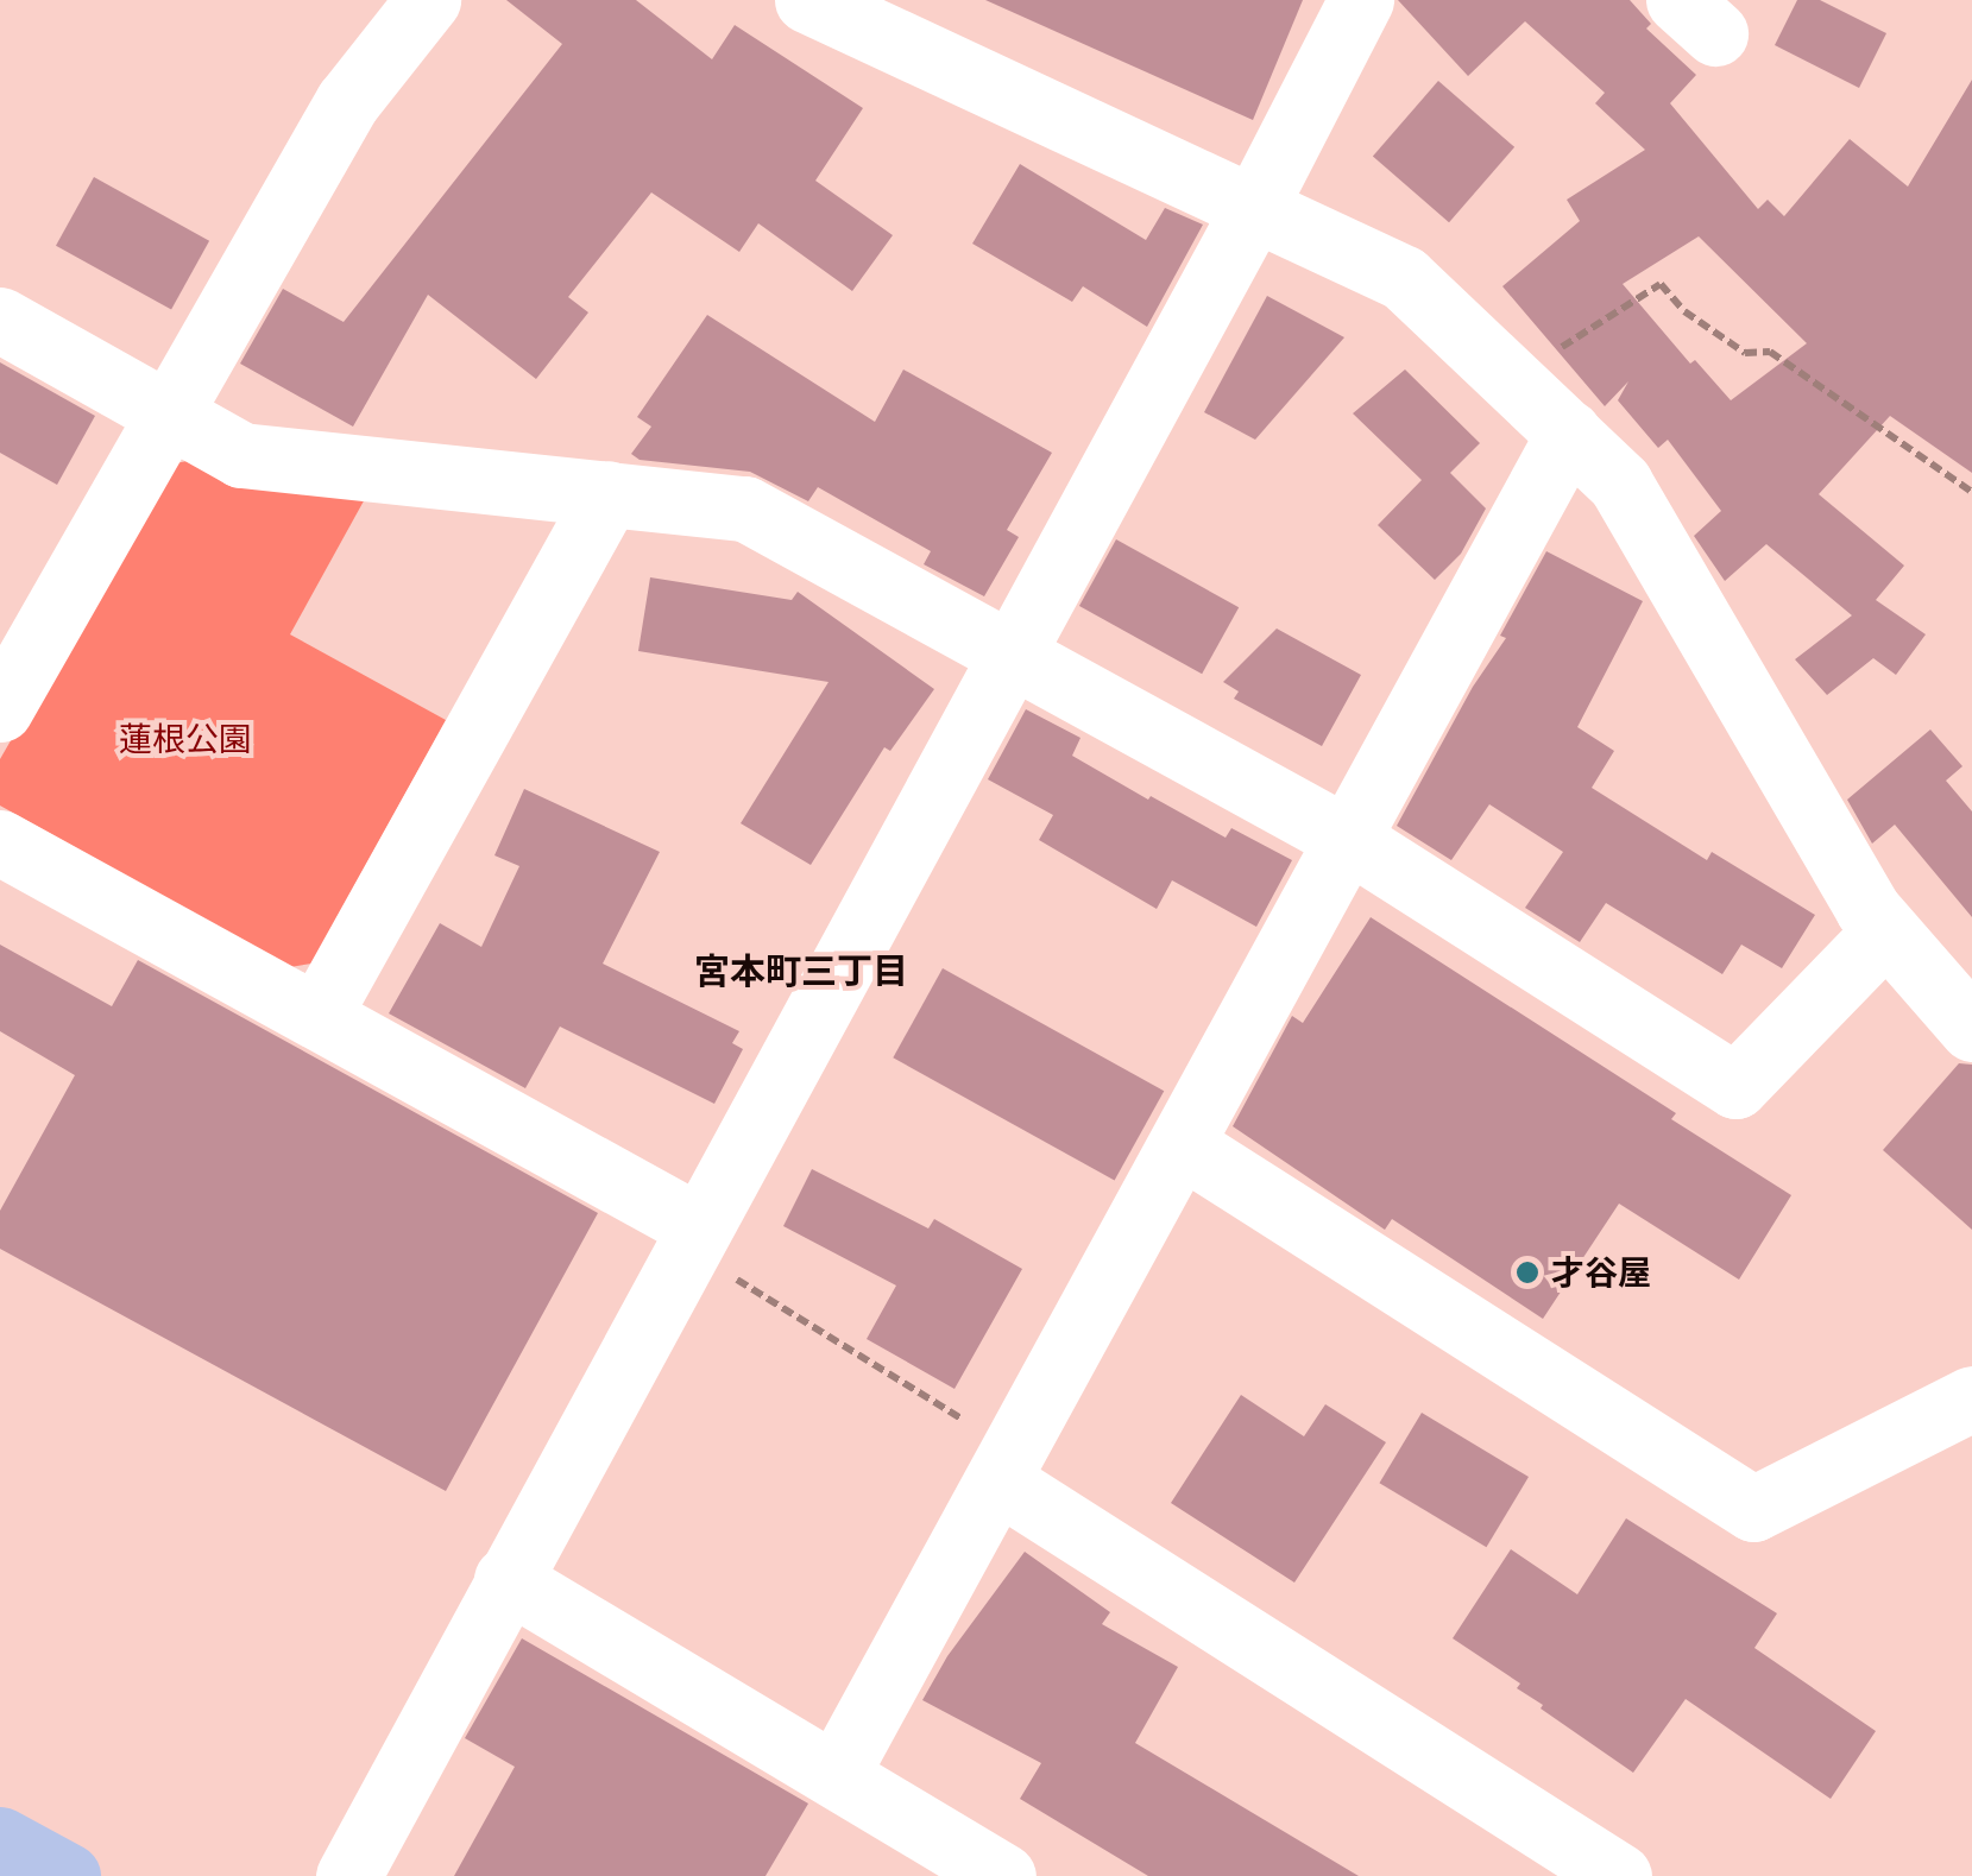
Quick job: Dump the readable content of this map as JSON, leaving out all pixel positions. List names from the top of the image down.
{
  "districts": ["宮本町三丁目"],
  "parks": ["蓮根公園"],
  "places": ["才谷屋"]
}
